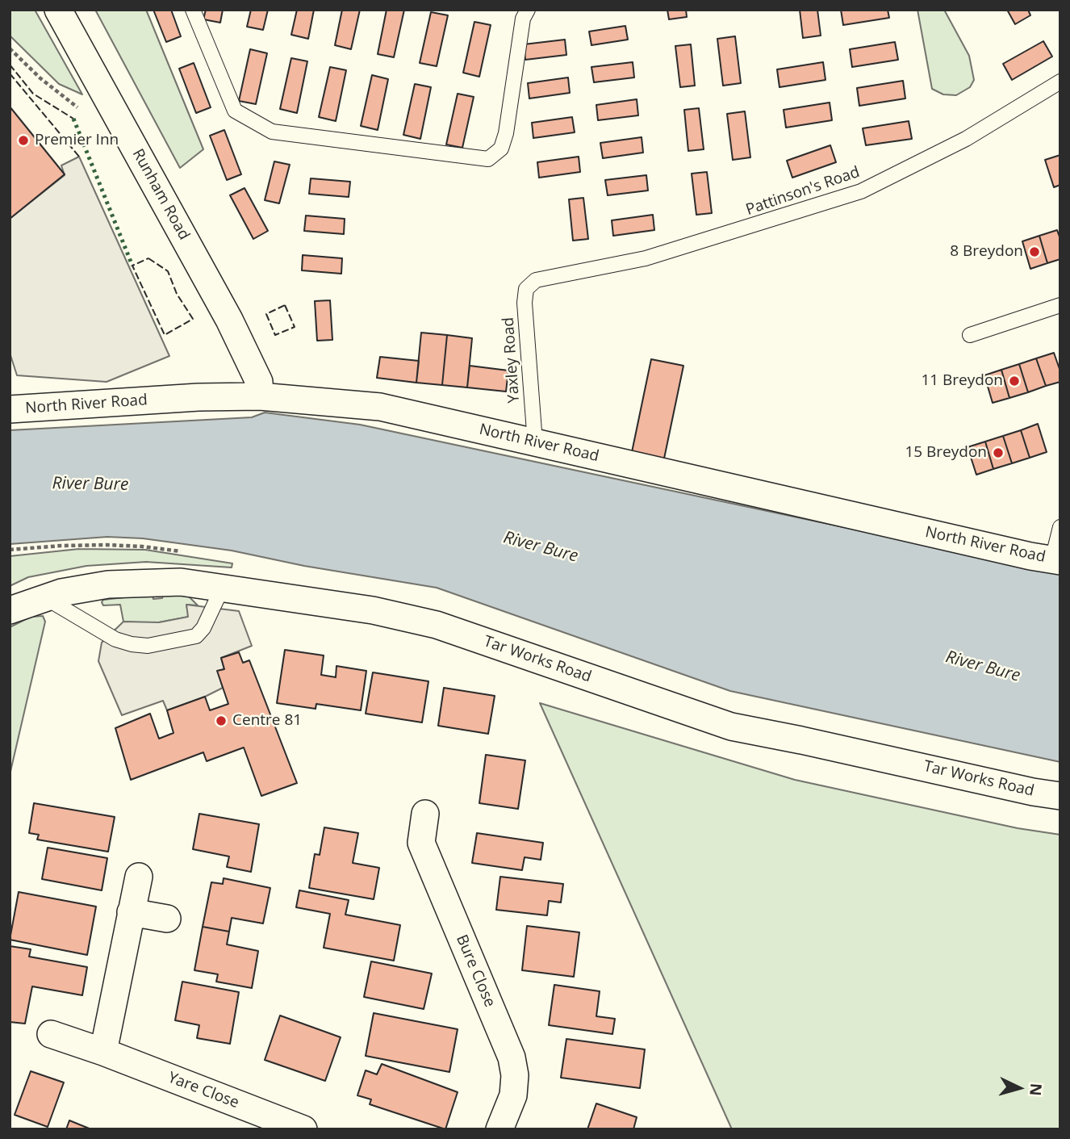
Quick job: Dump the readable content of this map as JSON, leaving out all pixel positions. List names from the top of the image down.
{
  "streets": {
    "street": [
      "Runham Road",
      "North River Road",
      "Tar Works Road",
      "Bure Close",
      "Yare Close"
    ],
    "lane": ["Pattinson's Road", "Yaxley Road"]
  },
  "crossings": [
    ["Pattinson's Road", "Yaxley Road"],
    ["Runham Road", "North River Road"],
    ["Yaxley Road", "North River Road"]
  ],
  "water": ["River Bure"],
  "places": [
    "Premier Inn",
    "8 Breydon",
    "11 Breydon",
    "15 Breydon",
    "Centre 81"
  ],
  "north": "right"
}
